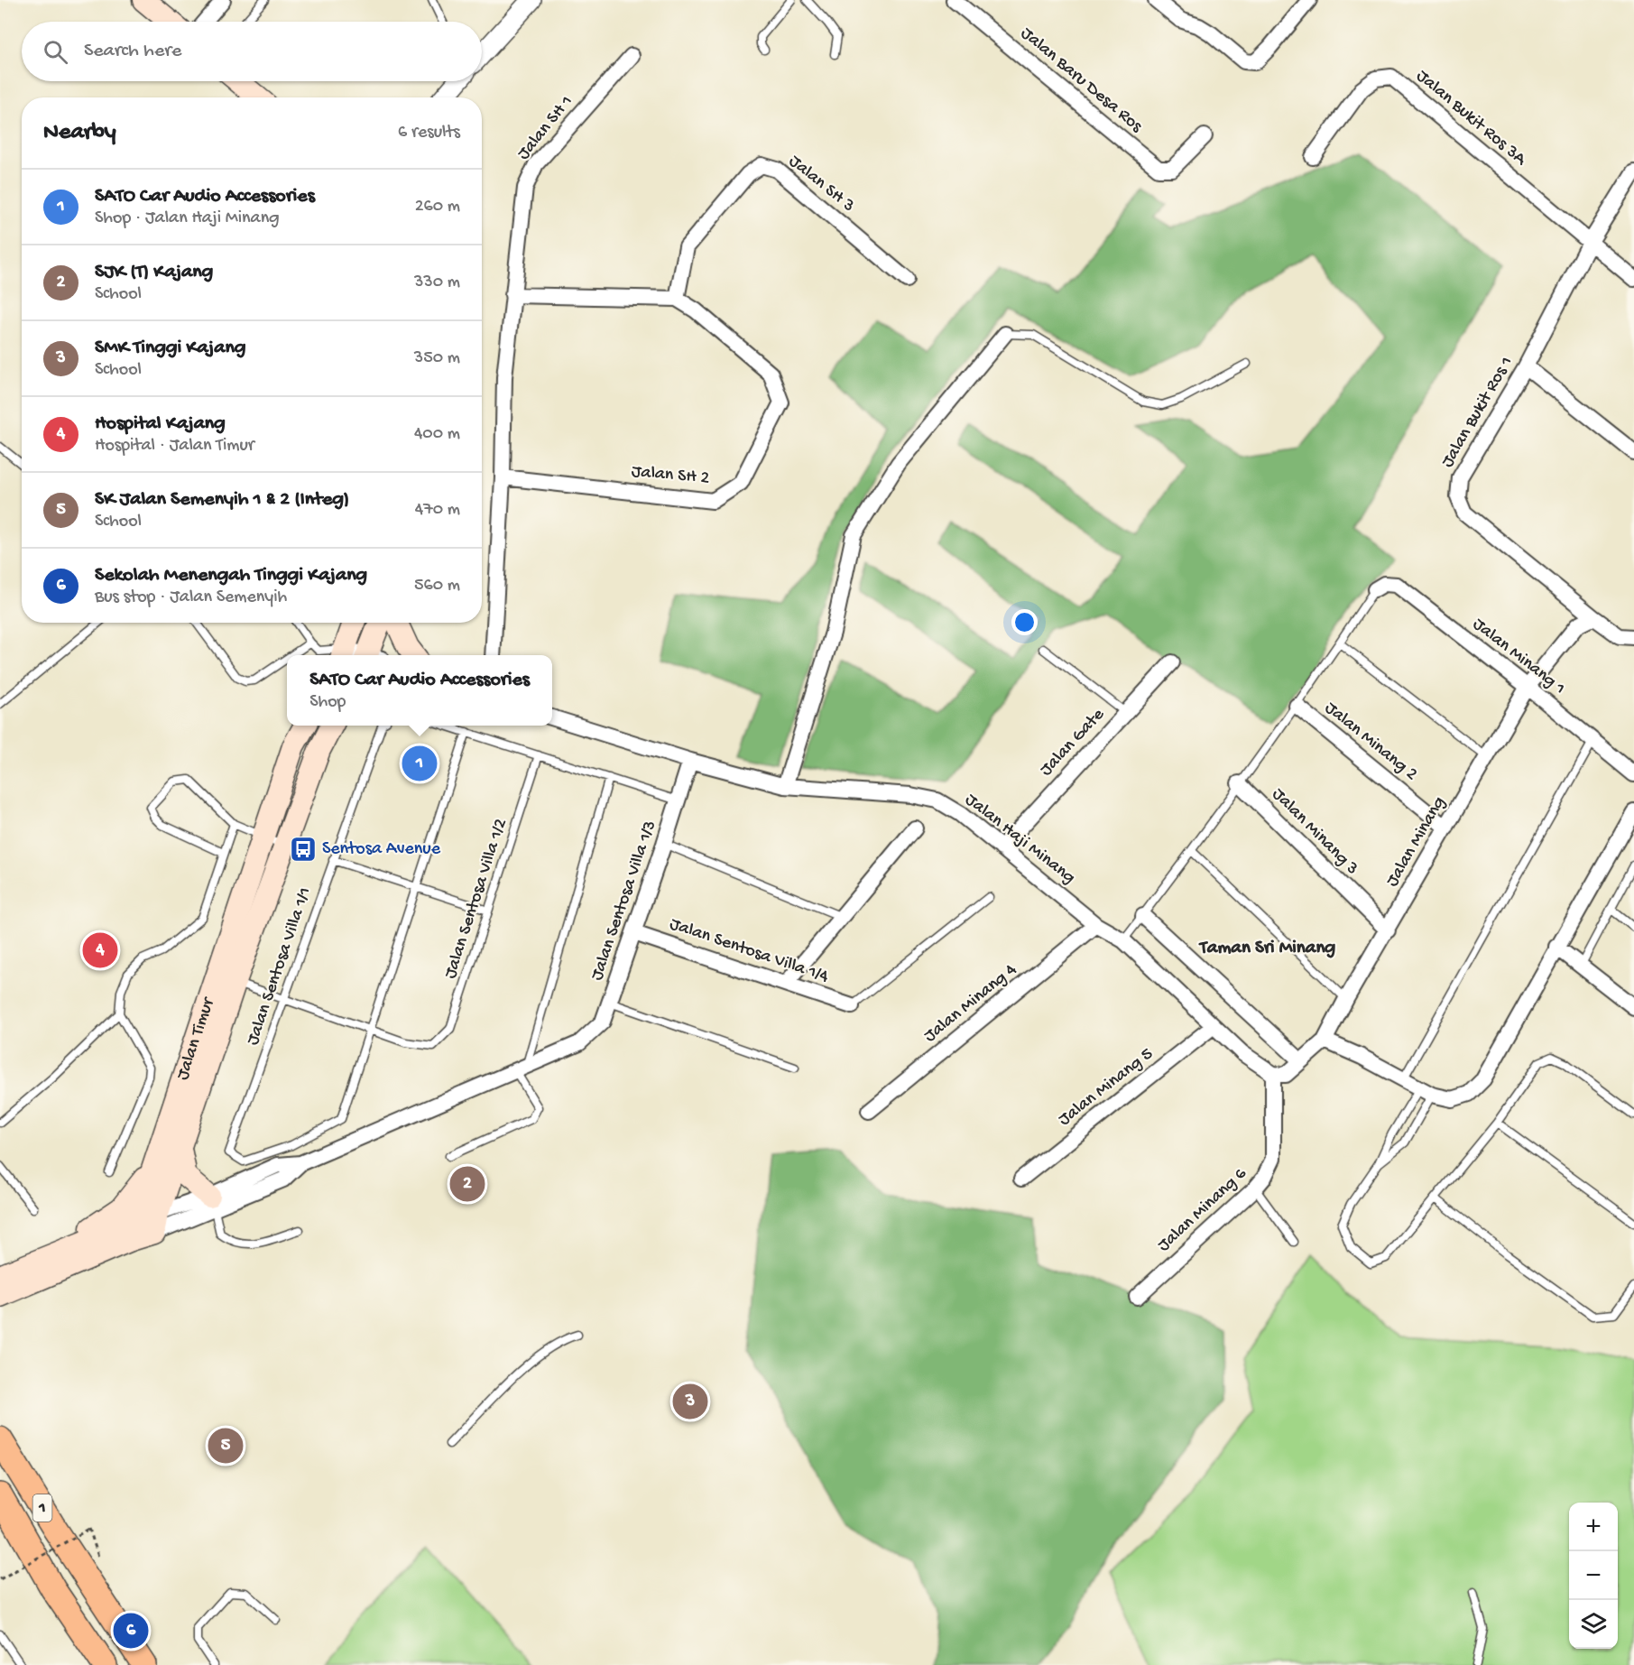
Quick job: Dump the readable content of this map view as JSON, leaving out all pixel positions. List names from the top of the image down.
{
  "streets": {
    "main road": ["Jalan Timur", "1"],
    "street": [
      "Jalan Baru Desa Ros",
      "Jalan Bukit Ros 3A",
      "Jalan SH 1",
      "Jalan SH 3",
      "Jalan Bukit Ros 1",
      "Jalan SH 2",
      "Jalan Minang 1",
      "Jalan Minang 2",
      "Jalan Gate",
      "Jalan Minang 3",
      "Jalan Haji Minang",
      "Jalan Minang",
      "Jalan Sentosa Villa 1/3",
      "Jalan Sentosa Villa 1/4",
      "Jalan Minang 4",
      "Jalan Minang 5",
      "Jalan Minang 6"
    ],
    "lane": ["Jalan Sentosa Villa 1/2", "Jalan Sentosa Villa 1/1"]
  },
  "crossings": [
    ["Jalan Bukit Ros 3A", "Jalan Bukit Ros 1"],
    ["Jalan SH 1", "Jalan SH 2"],
    ["Jalan SH 3", "Jalan SH 2"],
    ["Jalan Bukit Ros 1", "Jalan Minang"],
    ["Jalan Minang 1", "Jalan Minang"],
    ["Jalan Minang 2", "Jalan Minang"],
    ["Jalan Gate", "Jalan Haji Minang"],
    ["Jalan Minang 3", "Jalan Minang"],
    ["Jalan Haji Minang", "Jalan Minang"],
    ["Jalan Haji Minang", "Jalan Sentosa Villa 1/3"],
    ["Jalan Haji Minang", "Jalan Minang 4"],
    ["Jalan Haji Minang", "Jalan Minang 5"],
    ["Jalan Haji Minang", "Jalan Minang 6"],
    ["Jalan Minang", "Jalan Minang 6"],
    ["Jalan Sentosa Villa 1/2", "Jalan Sentosa Villa 1/1"],
    ["Jalan Sentosa Villa 1/3", "Jalan Sentosa Villa 1/4"],
    ["Jalan Sentosa Villa 1/3", "Jalan Timur"]
  ],
  "districts": ["Taman Sri Minang"],
  "places": {
    "bus stop": ["Sentosa Avenue"]
  },
  "page": {
    "search": "Search here",
    "heading": ["Nearby", "6 results"],
    "list": [
      {
        "mark": "1",
        "name": "SATO Car Audio Accessories",
        "note": "Shop · Jalan Haji Minang",
        "value": "260 m"
      },
      {
        "mark": "2",
        "name": "SJK (T) Kajang",
        "note": "School",
        "value": "330 m"
      },
      {
        "mark": "3",
        "name": "SMK Tinggi Kajang",
        "note": "School",
        "value": "350 m"
      },
      {
        "mark": "4",
        "name": "Hospital Kajang",
        "note": "Hospital · Jalan Timur",
        "value": "400 m"
      },
      {
        "mark": "5",
        "name": "SK Jalan Semenyih 1 & 2 (Integ)",
        "note": "School",
        "value": "470 m"
      },
      {
        "mark": "6",
        "name": "Sekolah Menengah Tinggi Kajang",
        "note": "Bus stop · Jalan Semenyih",
        "value": "560 m"
      }
    ],
    "popup": ["SATO Car Audio Accessories", "Shop"],
    "pins": [
      "1",
      "4",
      "2",
      "3",
      "5",
      "6"
    ],
    "map_buttons": ["+", "−"]
  }
}
